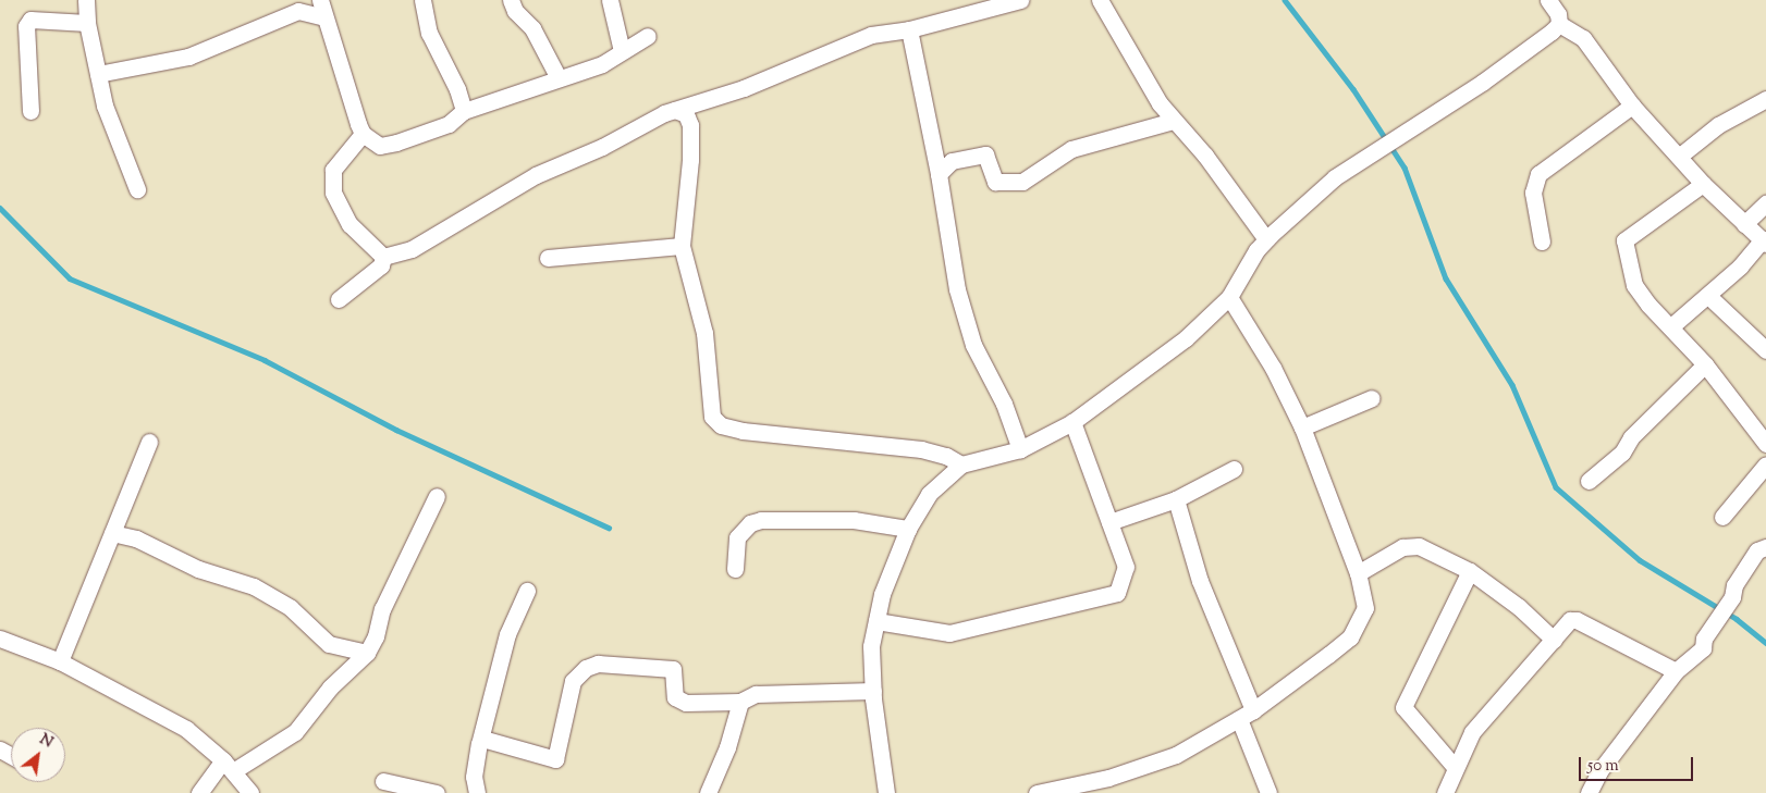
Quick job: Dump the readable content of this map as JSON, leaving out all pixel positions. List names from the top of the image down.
{
  "scale_bar": "50 m",
  "north": "top right"
}
